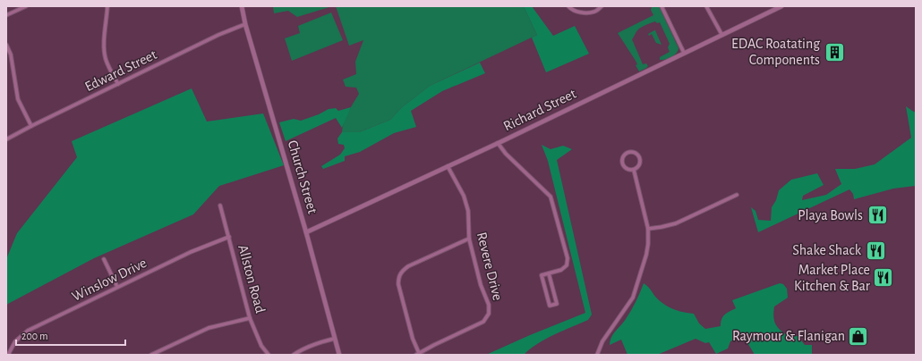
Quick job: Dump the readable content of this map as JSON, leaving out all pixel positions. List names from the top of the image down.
{
  "streets": {
    "street": [
      "Edward Street",
      "Richard Street",
      "Church Street",
      "Revere Drive",
      "Allston Road",
      "Winslow Drive"
    ]
  },
  "crossings": [
    ["Edward Street", "Church Street"],
    ["Richard Street", "Church Street"],
    ["Richard Street", "Revere Drive"],
    ["Allston Road", "Winslow Drive"]
  ],
  "places": {
    "building": ["EDAC Roatating Components"],
    "restaurant": ["Playa Bowls", "Shake Shack", "Market Place Kitchen & Bar"],
    "shop": ["Raymour & Flanigan"]
  },
  "scale_bar": "200 m"
}
